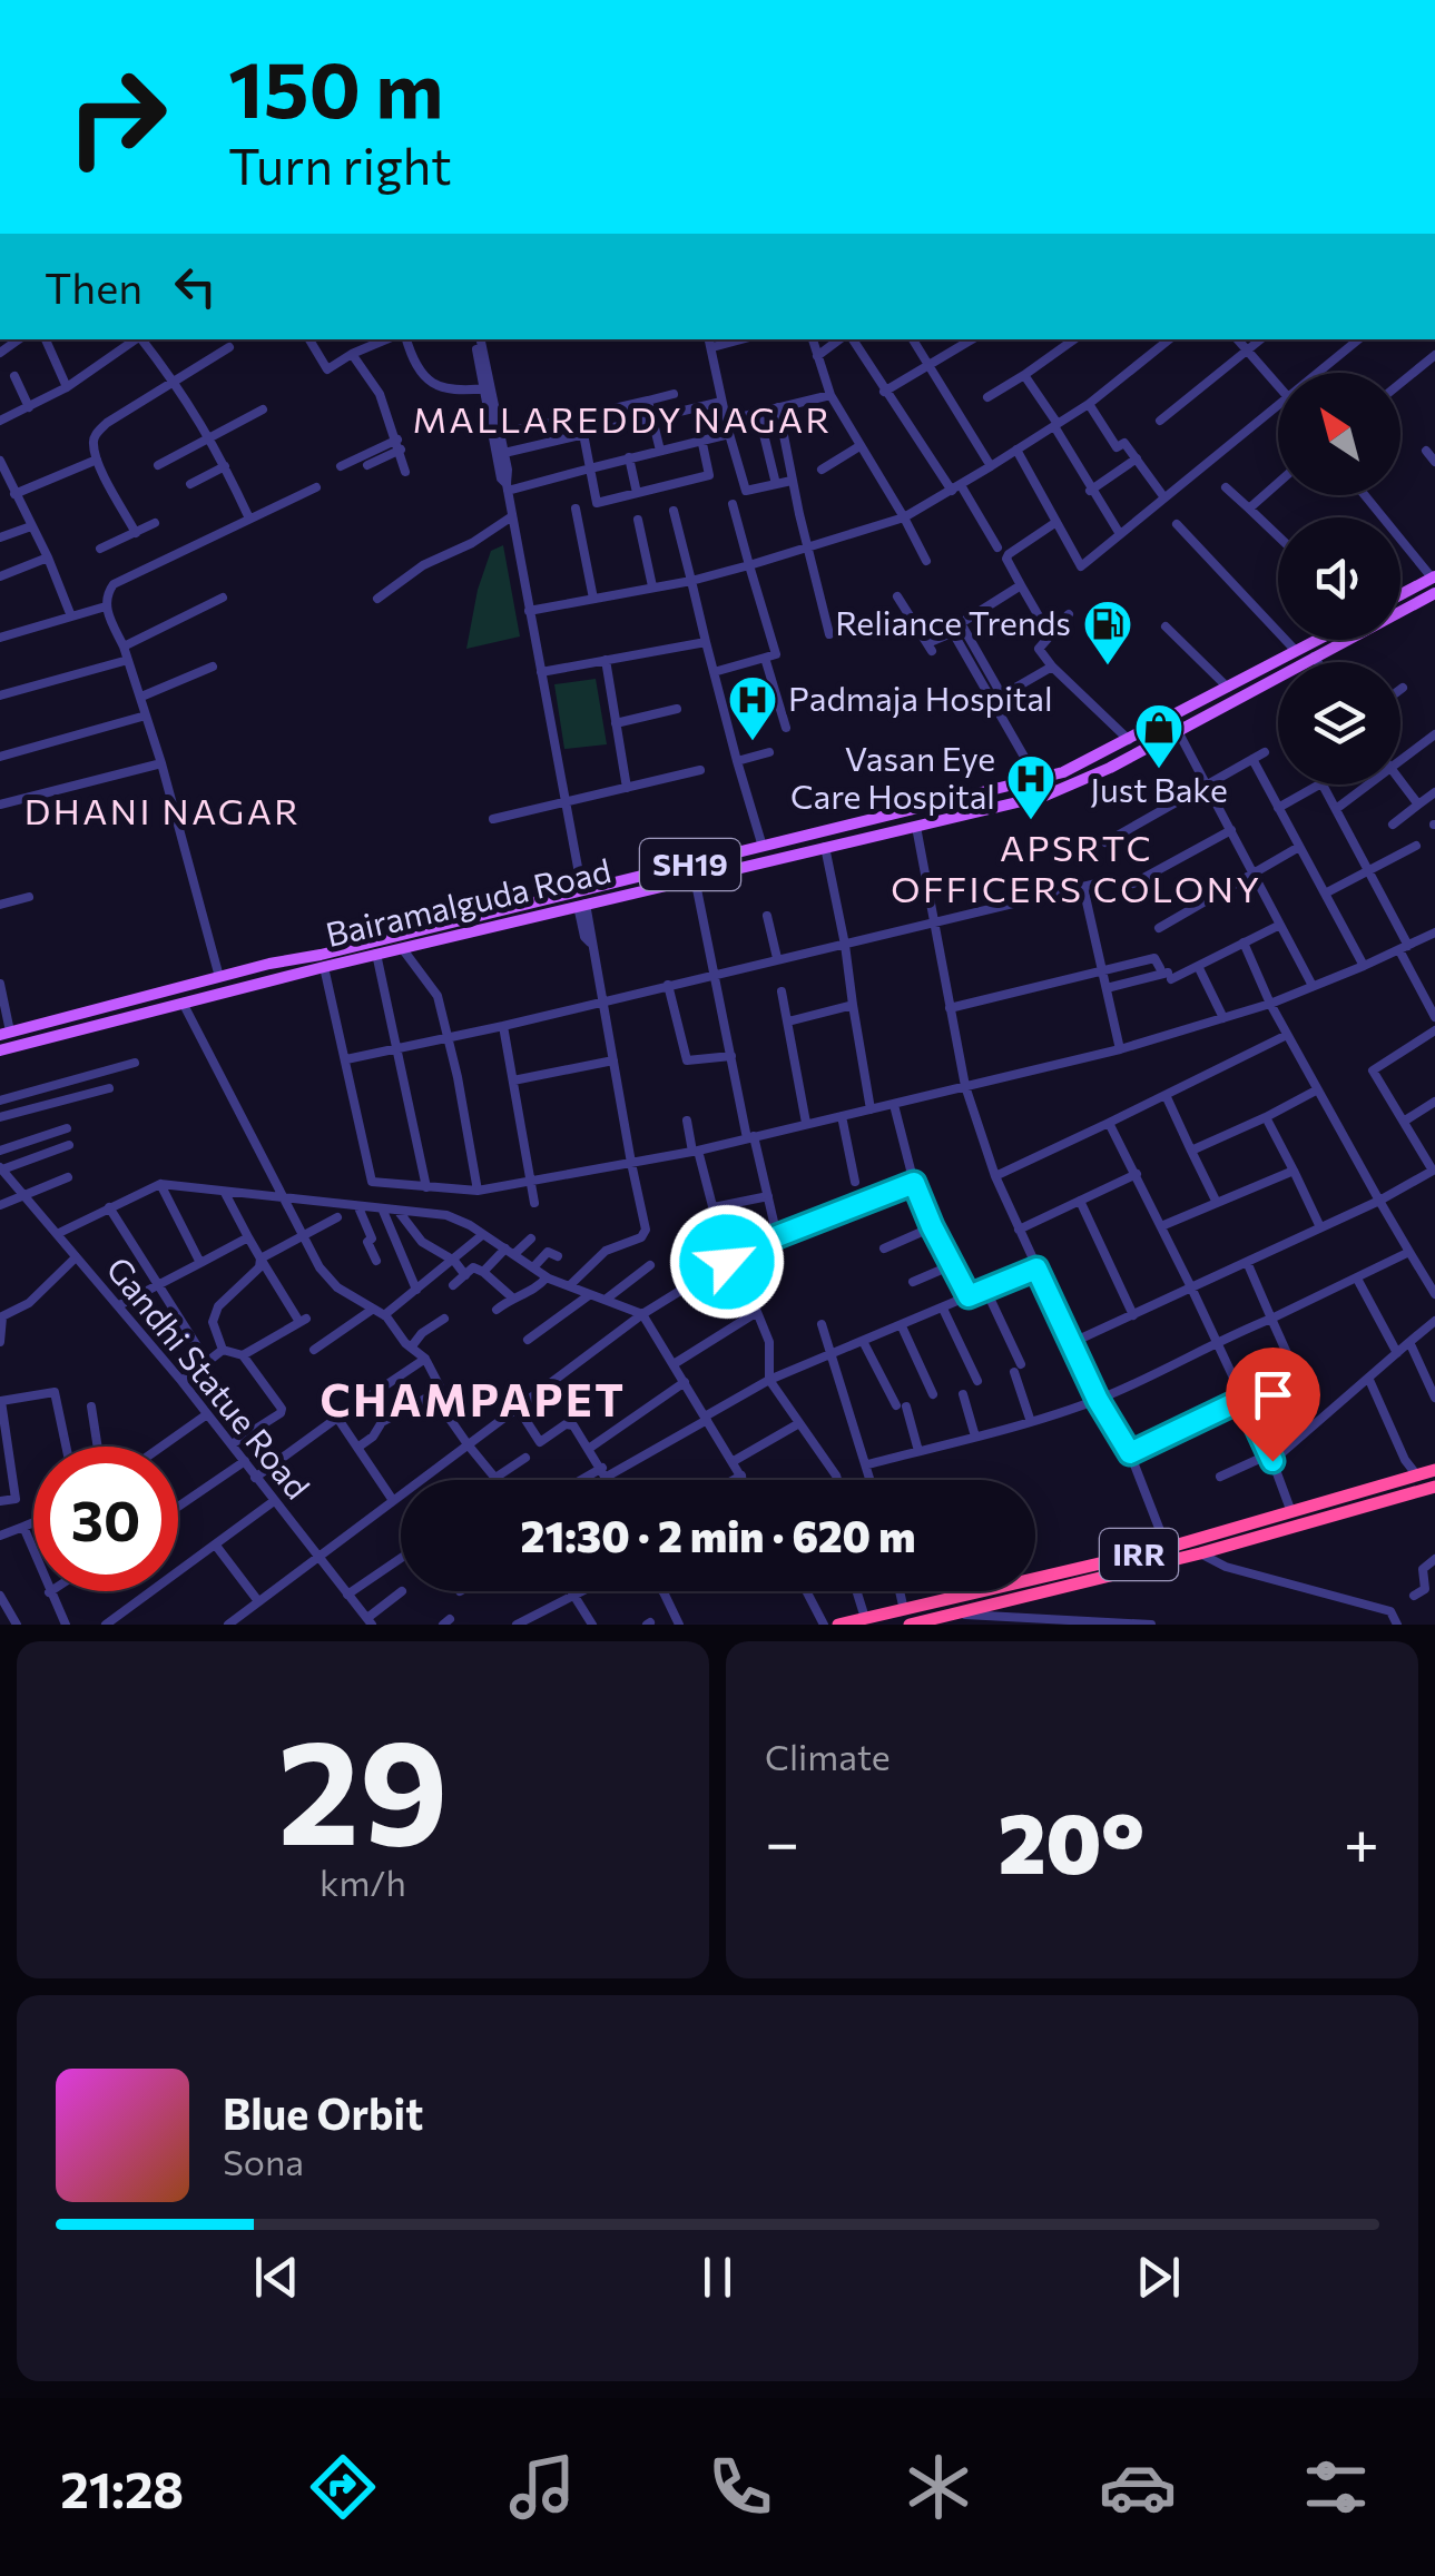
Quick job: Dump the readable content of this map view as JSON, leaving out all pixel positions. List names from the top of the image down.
{
  "streets": {
    "highway": ["IRR"],
    "main road": ["SH19", "Bairamalguda Road"],
    "street": ["Gandhi Statue Road"]
  },
  "districts": [
    "MALLAREDDY NAGAR",
    "DHANI NAGAR",
    "APSRTC OFFICERS COLONY",
    "CHAMPAPET"
  ],
  "places": {
    "fuel station": ["Reliance Trends"],
    "hospital": ["Padmaja Hospital", "Vasan Eye Care Hospital"],
    "shop": ["Just Bake"]
  },
  "north": "top left",
  "page": {
    "turn": ["150 m", "Turn right"],
    "then": "Then",
    "limit": "30",
    "trip": "21:30 · 2 min · 620 m",
    "tile": [
      ["29", "km/h"],
      "Climate"
    ],
    "heat": ["−", "20°", "+"],
    "song": ["Blue Orbit", "Sona"],
    "tabs": "21:28"
  }
}
